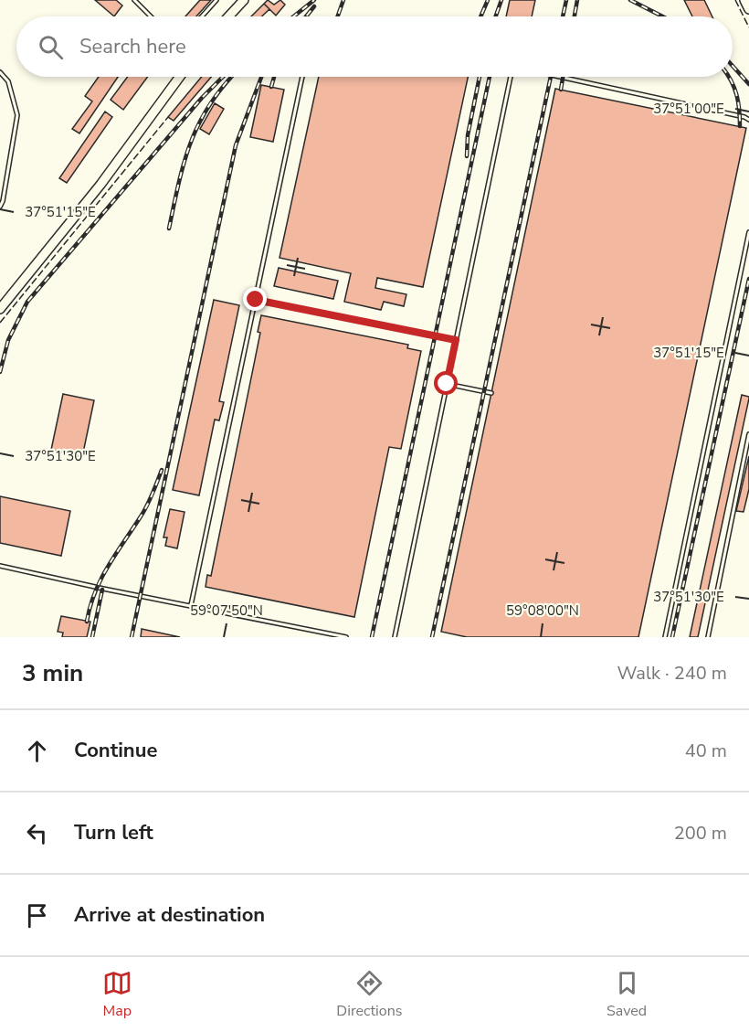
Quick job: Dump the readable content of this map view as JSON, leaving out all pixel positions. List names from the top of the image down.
{
  "page": {
    "search": "Search here",
    "heading": ["3 min", "Walk · 240 m"],
    "list": [
      ["Continue", "40 m"],
      ["Turn left", "200 m"],
      "Arrive at destination"
    ],
    "nav": ["Map", "Directions", "Saved"]
  },
  "coordinates": [
    "37°51'00\"E",
    "37°51'15\"E",
    "37°51'30\"E",
    "59°07'50\"N",
    "59°08'00\"N"
  ]
}
